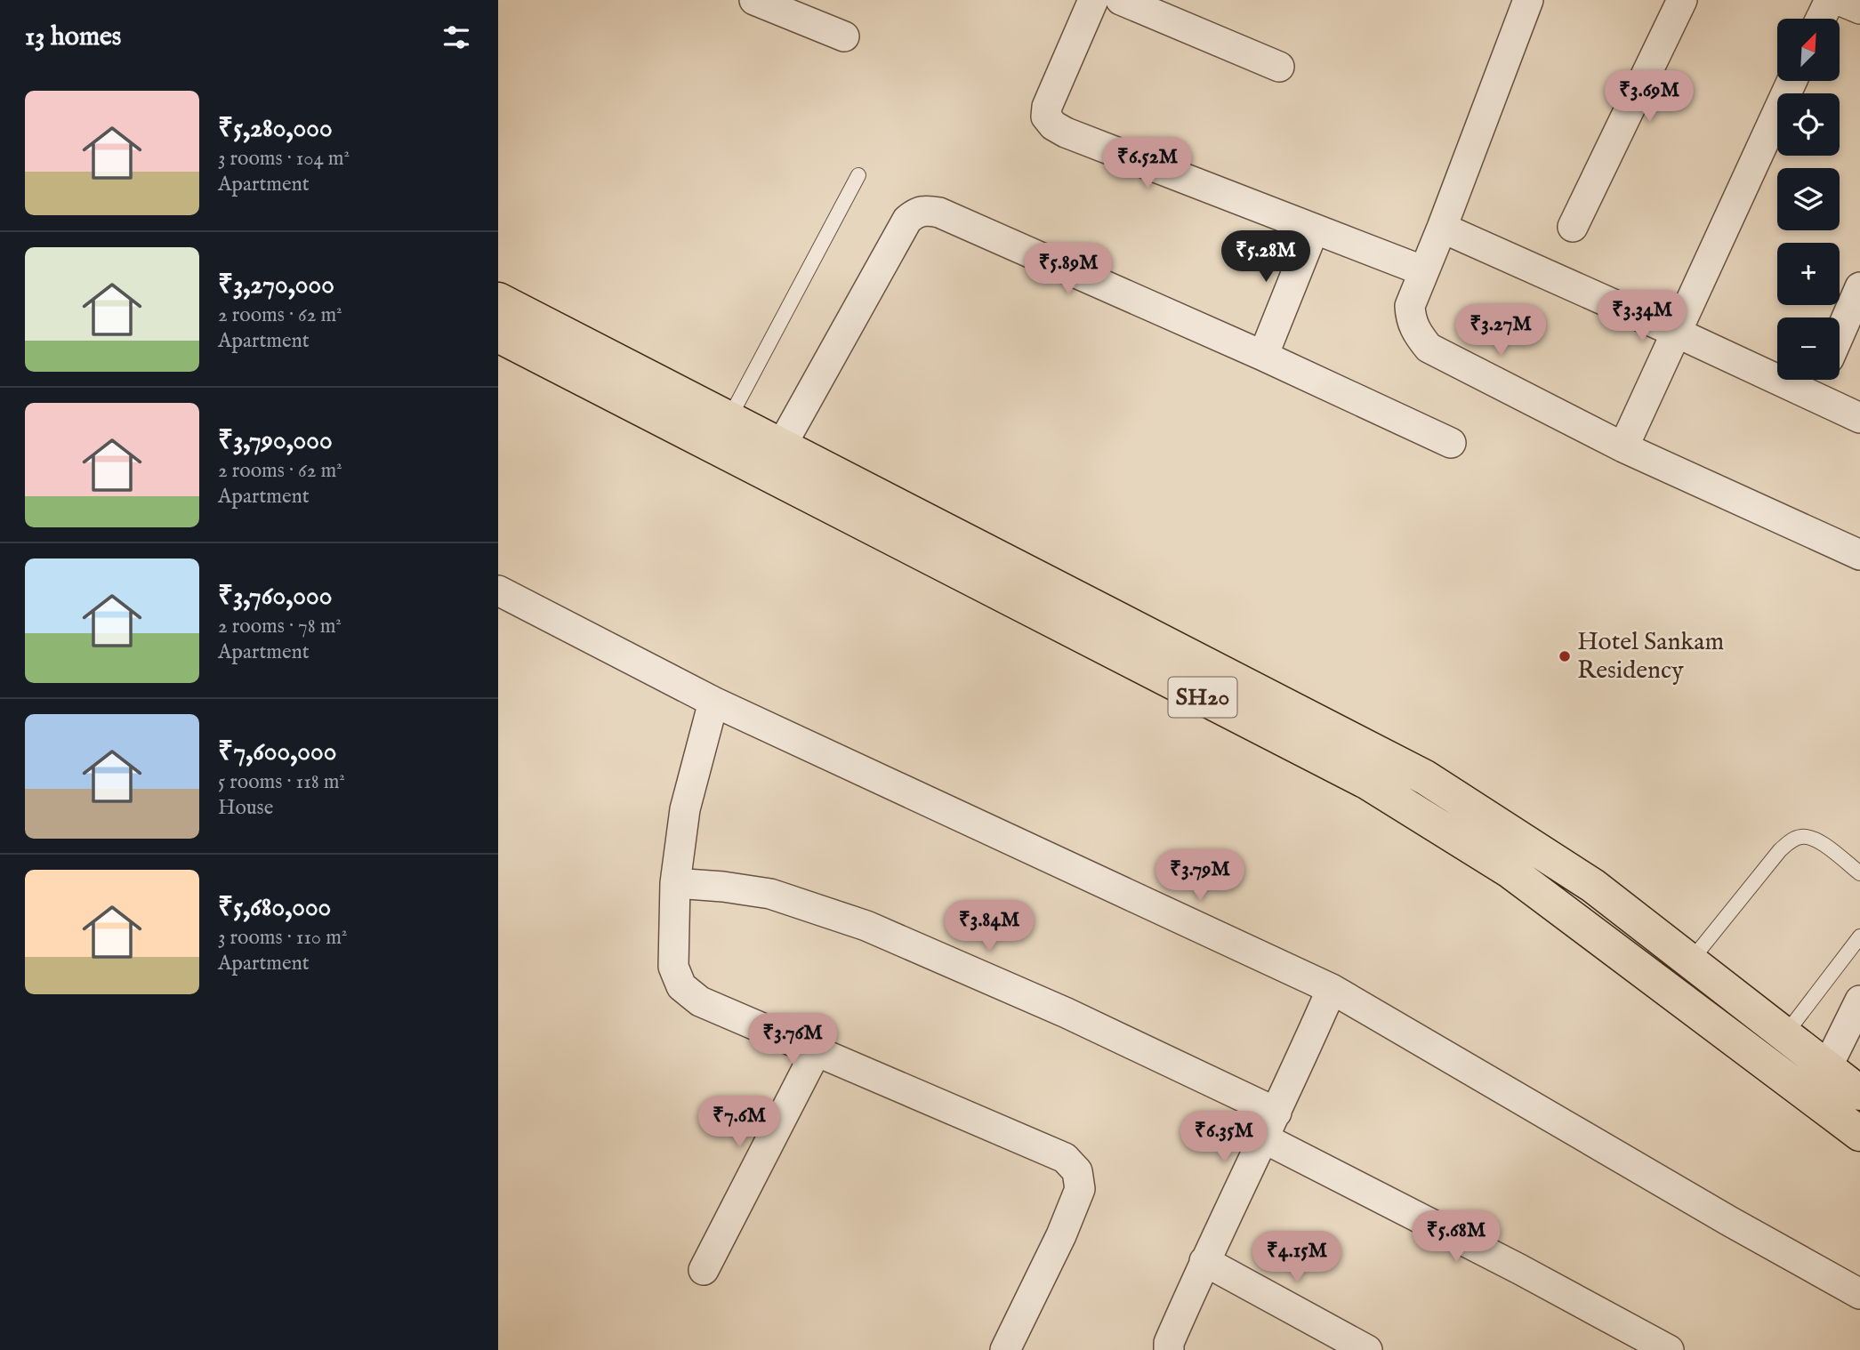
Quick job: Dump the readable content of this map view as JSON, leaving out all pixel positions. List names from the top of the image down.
{
  "streets": {
    "main road": ["SH20"]
  },
  "places": ["Hotel Sankam Residency"],
  "north": "top right",
  "page": {
    "heading": "13 homes",
    "map_buttons": ["+", "−"],
    "price": [
      "₹3.69M",
      "₹6.52M",
      "₹5.28M",
      "₹5.89M",
      "₹3.34M",
      "₹3.27M",
      "₹3.79M",
      "₹3.84M",
      "₹3.76M",
      "₹7.6M",
      "₹6.35M",
      "₹5.68M",
      "₹4.15M"
    ],
    "list": [
      {
        "name": "₹5,280,000",
        "note": "3 rooms · 104 m² · Apartment"
      },
      {
        "name": "₹3,270,000",
        "note": "2 rooms · 62 m² · Apartment"
      },
      {
        "name": "₹3,790,000",
        "note": "2 rooms · 62 m² · Apartment"
      },
      {
        "name": "₹3,760,000",
        "note": "2 rooms · 78 m² · Apartment"
      },
      {
        "name": "₹7,600,000",
        "note": "5 rooms · 118 m² · House"
      },
      {
        "name": "₹5,680,000",
        "note": "3 rooms · 110 m² · Apartment"
      }
    ]
  }
}
